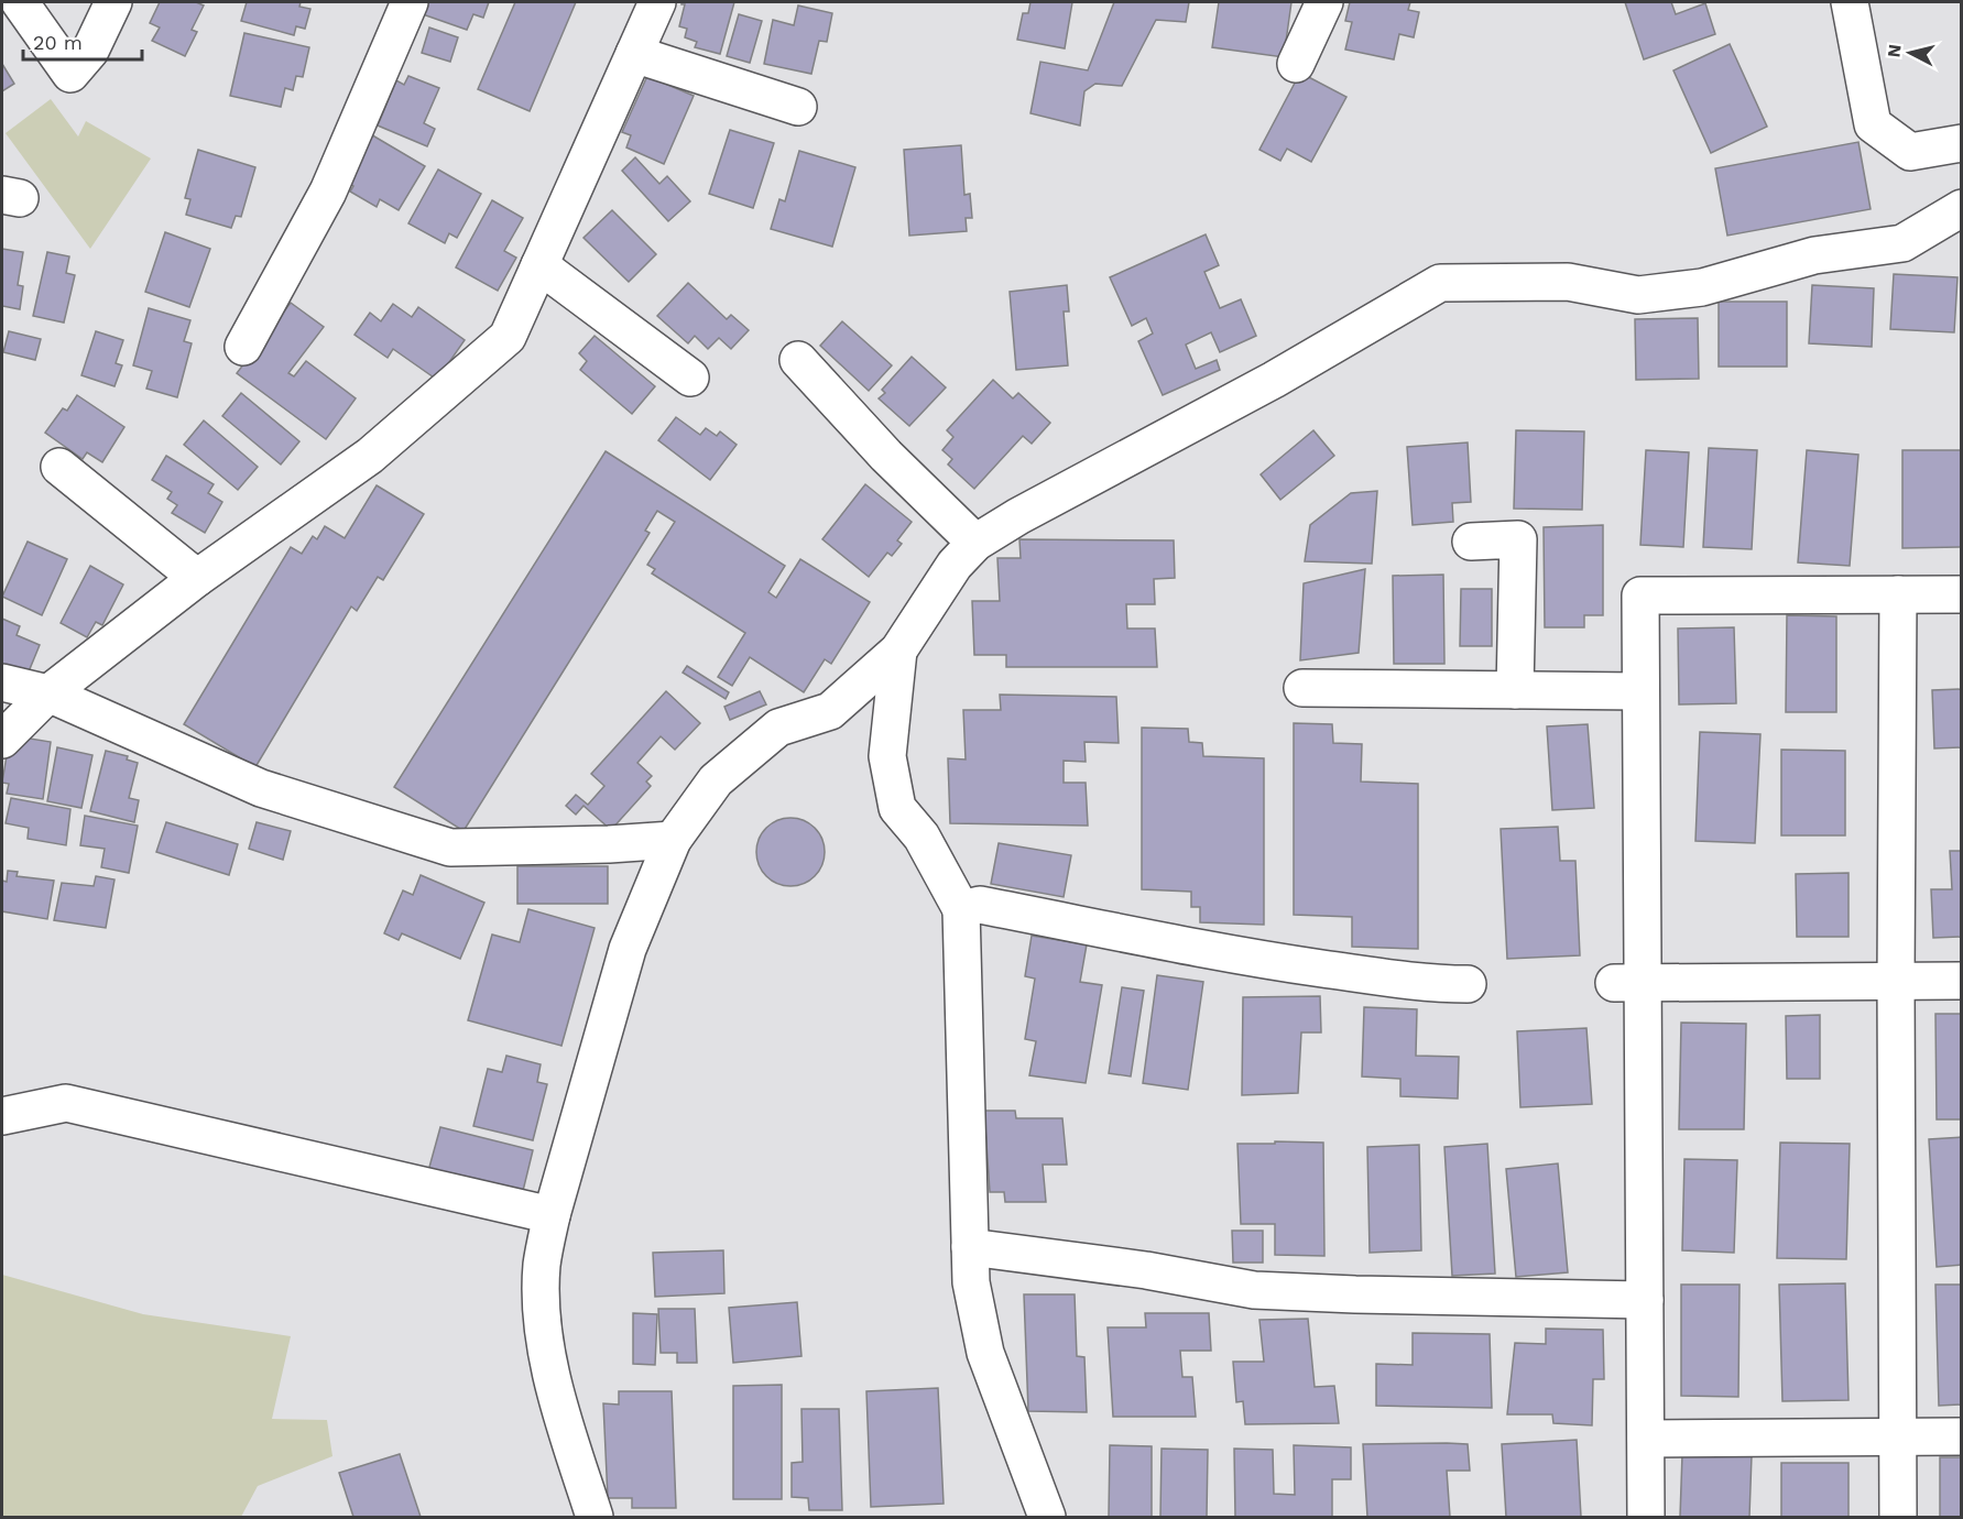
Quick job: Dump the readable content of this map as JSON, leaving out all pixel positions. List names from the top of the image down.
{
  "scale_bar": "20 m",
  "north": "left"
}
